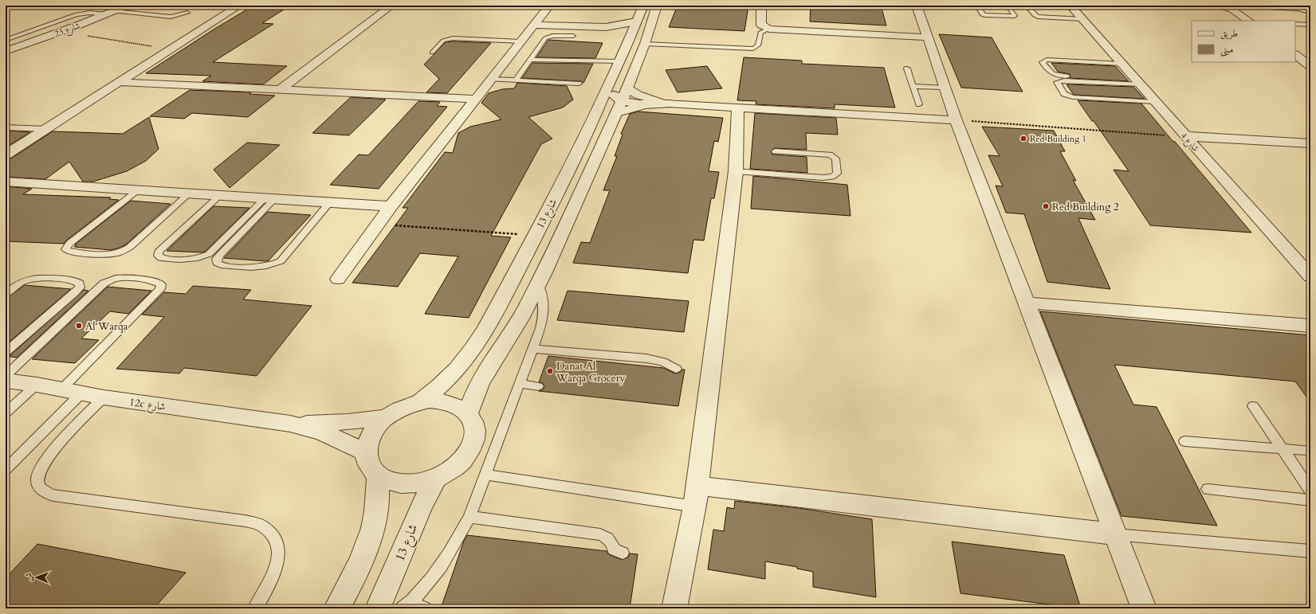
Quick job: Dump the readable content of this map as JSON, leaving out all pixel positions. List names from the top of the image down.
{
  "streets": {
    "street": [
      "شارع 23",
      "شارع 4",
      "شارع 13",
      "12c شارع"
    ]
  },
  "crossings": [
    ["شارع 13", "12c شارع"]
  ],
  "places": [
    "Red Building 1",
    "Red Building 2",
    "Al Warqa",
    "Danat Al Warqa Grocery"
  ],
  "legend": ["طريق", "مبنى"],
  "north": "left"
}
